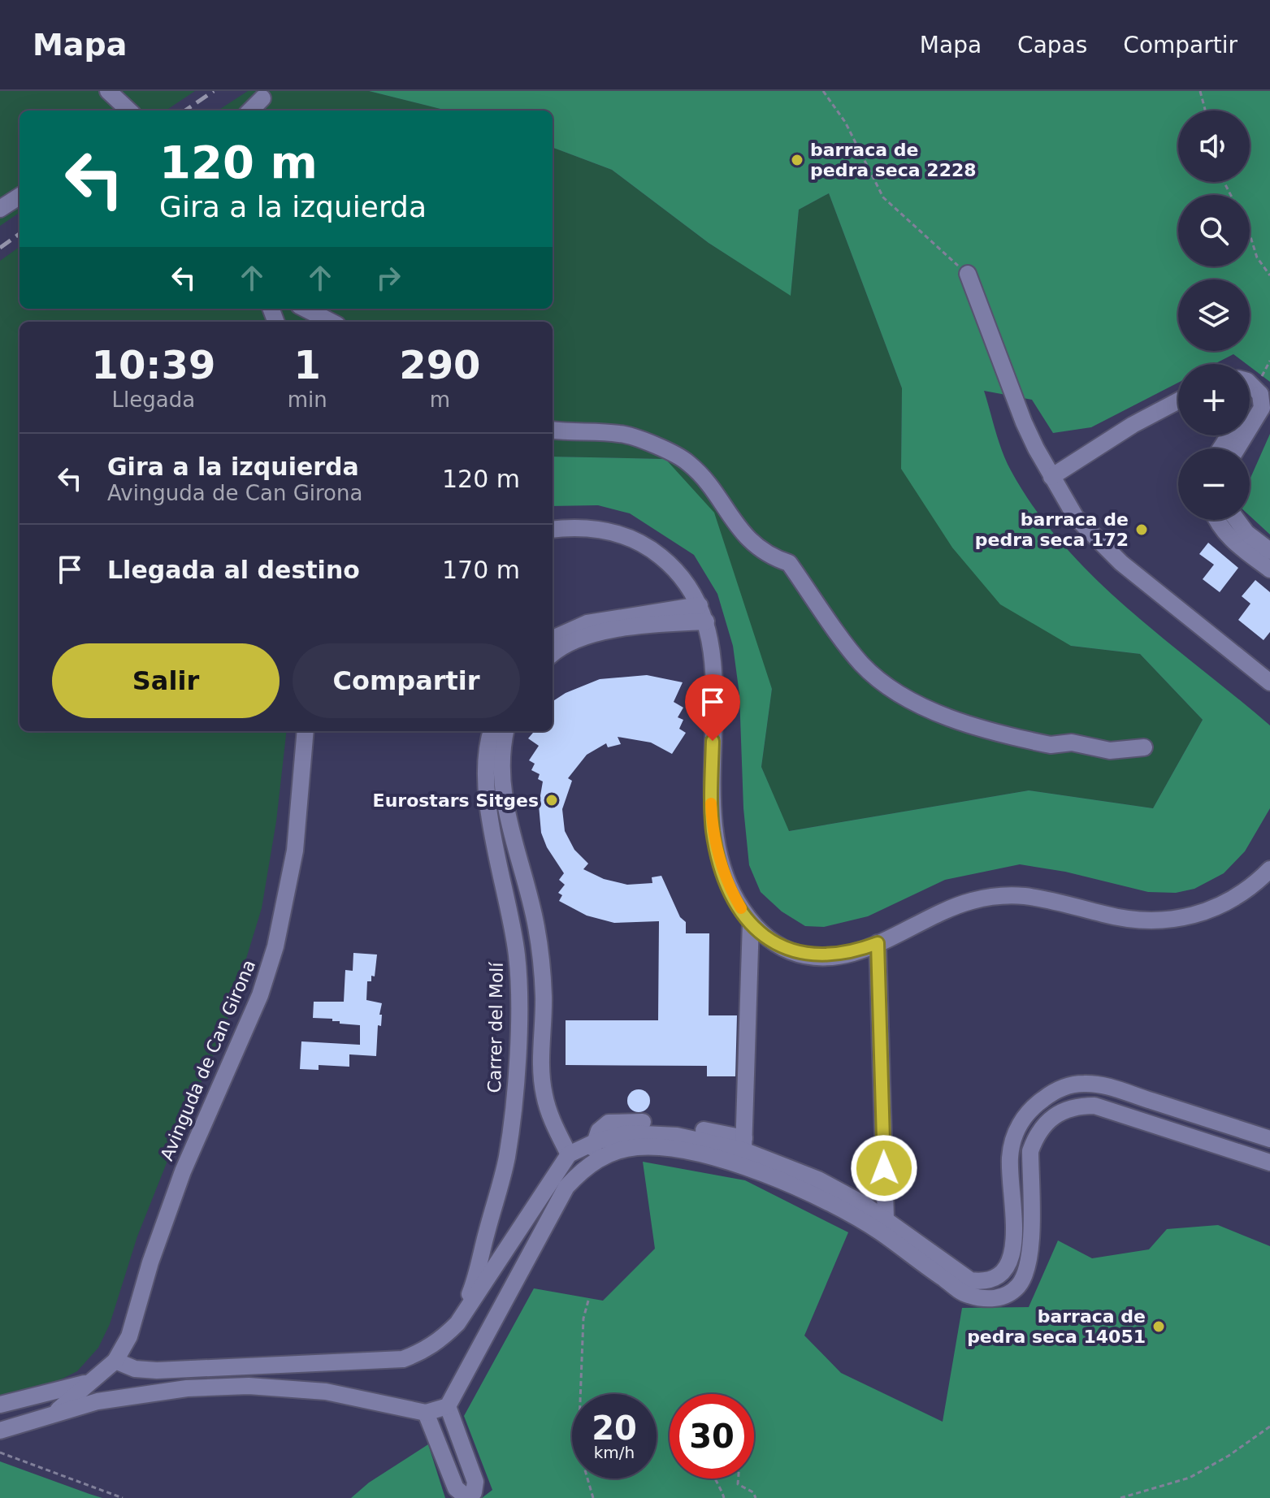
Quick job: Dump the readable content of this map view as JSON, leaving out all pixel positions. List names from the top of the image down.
{
  "streets": {
    "street": ["Carrer del Molí", "Avinguda de Can Girona"]
  },
  "places": [
    "barraca de pedra seca 2228",
    "barraca de pedra seca 172",
    "Eurostars Sitges",
    "barraca de pedra seca 14051"
  ],
  "page": {
    "header": "Mapa",
    "nav": ["Mapa", "Capas", "Compartir"],
    "map_buttons": ["+", "−"],
    "turn": ["120 m", "Gira a la izquierda"],
    "eta": [
      "10:39",
      "Llegada",
      "1",
      "min",
      "290",
      "m"
    ],
    "list": [
      {
        "name": "Gira a la izquierda",
        "note": "Avinguda de Can Girona",
        "value": "120 m"
      },
      {
        "name": "Llegada al destino",
        "value": "170 m"
      }
    ],
    "buttons": ["Salir", "Compartir"],
    "speed": "20 km/h",
    "limit": "30"
  }
}
